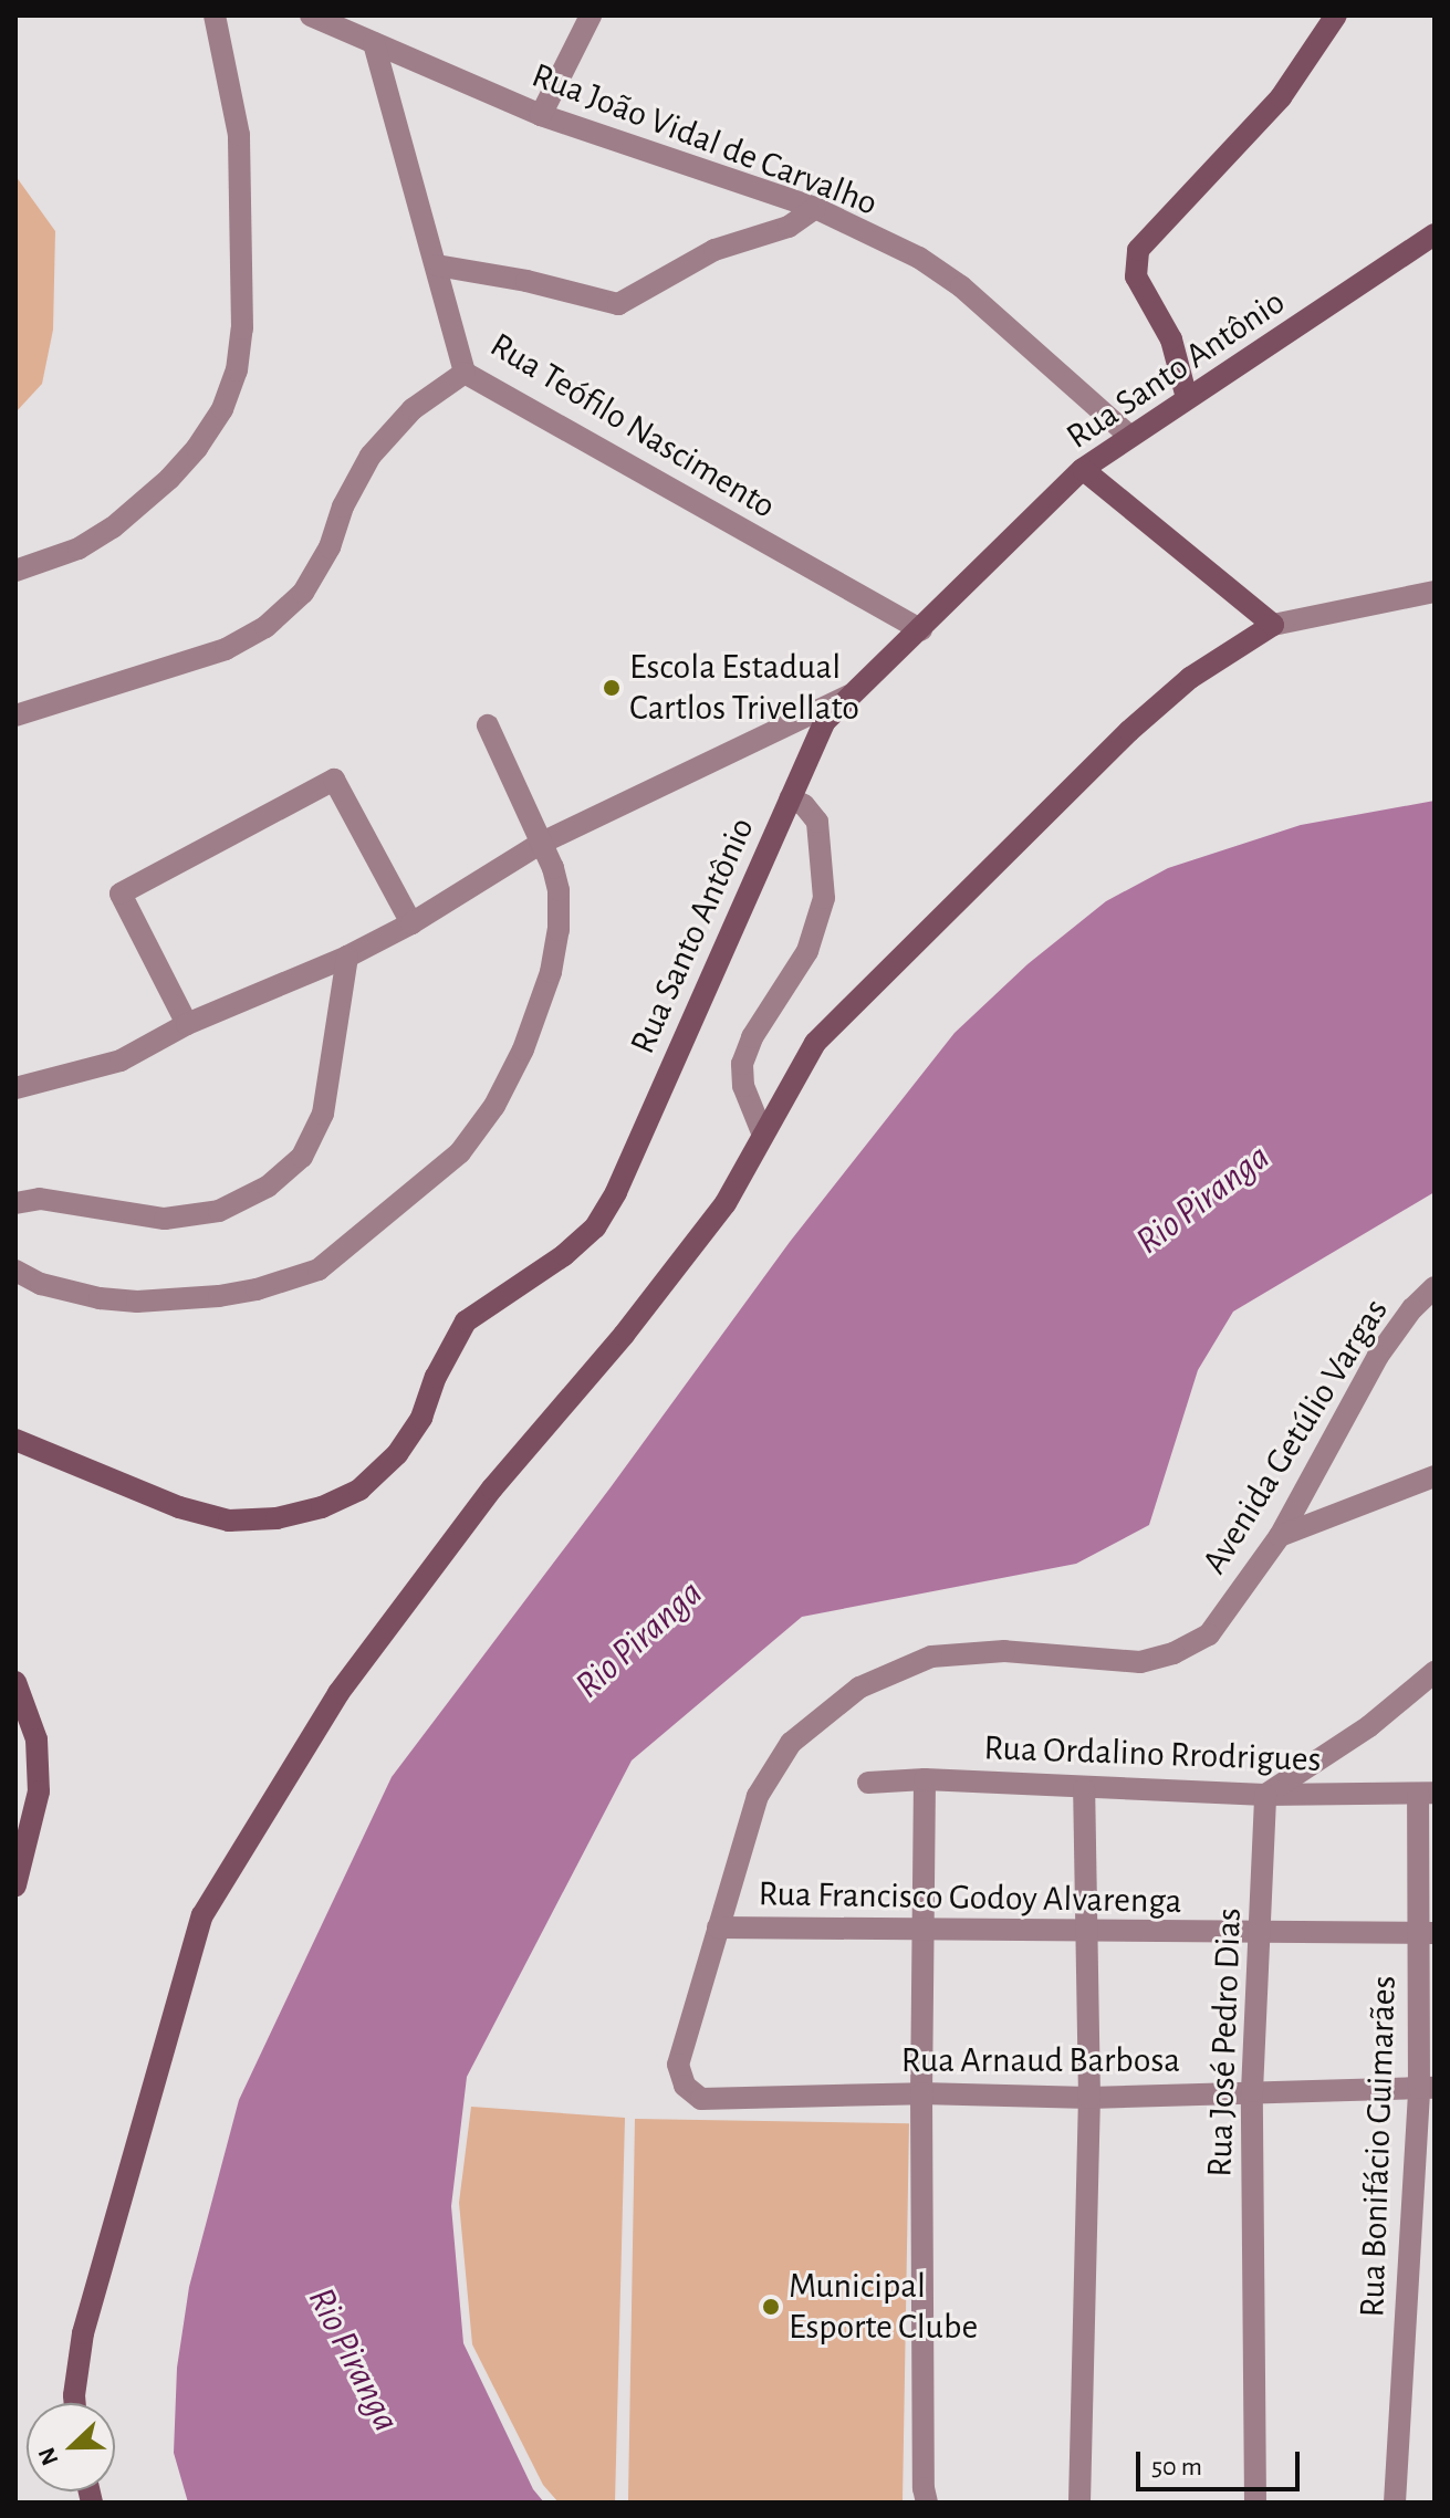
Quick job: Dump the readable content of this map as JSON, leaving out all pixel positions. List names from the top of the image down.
{
  "streets": {
    "main road": ["Rua Santo Antônio"],
    "street": [
      "Rua João Vidal de Carvalho",
      "Rua Teófilo Nascimento",
      "Avenida Getúlio Vargas",
      "Rua Ordalino Rrodrigues",
      "Rua Francisco Godoy Alvarenga",
      "Rua José Pedro Dias",
      "Rua Arnaud Barbosa",
      "Rua Bonifácio Guimarães"
    ]
  },
  "crossings": [
    ["Rua João Vidal de Carvalho", "Rua Santo Antônio"],
    ["Rua João Vidal de Carvalho", "Rua Teófilo Nascimento"],
    ["Rua Santo Antônio", "Rua Teófilo Nascimento"],
    ["Avenida Getúlio Vargas", "Rua Francisco Godoy Alvarenga"],
    ["Avenida Getúlio Vargas", "Rua Arnaud Barbosa"],
    ["Rua Ordalino Rrodrigues", "Rua José Pedro Dias"],
    ["Rua Ordalino Rrodrigues", "Rua Bonifácio Guimarães"],
    ["Rua Francisco Godoy Alvarenga", "Rua José Pedro Dias"],
    ["Rua Francisco Godoy Alvarenga", "Rua Bonifácio Guimarães"],
    ["Rua José Pedro Dias", "Rua Arnaud Barbosa"],
    ["Rua Arnaud Barbosa", "Rua Bonifácio Guimarães"]
  ],
  "water": ["Rio Piranga"],
  "places": ["Escola Estadual Cartlos Trivellato", "Municipal Esporte Clube"],
  "scale_bar": "50 m",
  "north": "left"
}
